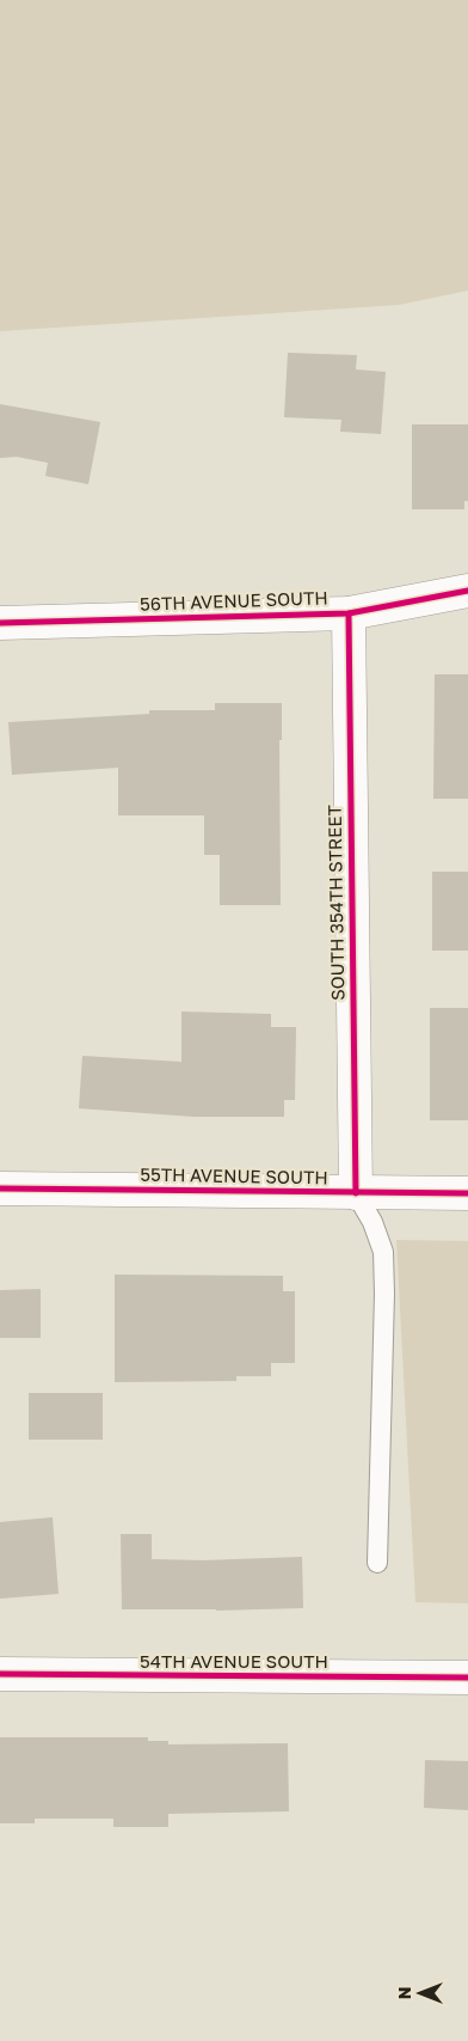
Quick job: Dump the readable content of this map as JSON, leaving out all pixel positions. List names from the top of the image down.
{
  "streets": {
    "street": [
      "56TH AVENUE SOUTH",
      "SOUTH 354TH STREET",
      "55TH AVENUE SOUTH",
      "54TH AVENUE SOUTH"
    ]
  },
  "crossings": [
    ["56TH AVENUE SOUTH", "SOUTH 354TH STREET"],
    ["SOUTH 354TH STREET", "55TH AVENUE SOUTH"]
  ],
  "north": "left"
}
